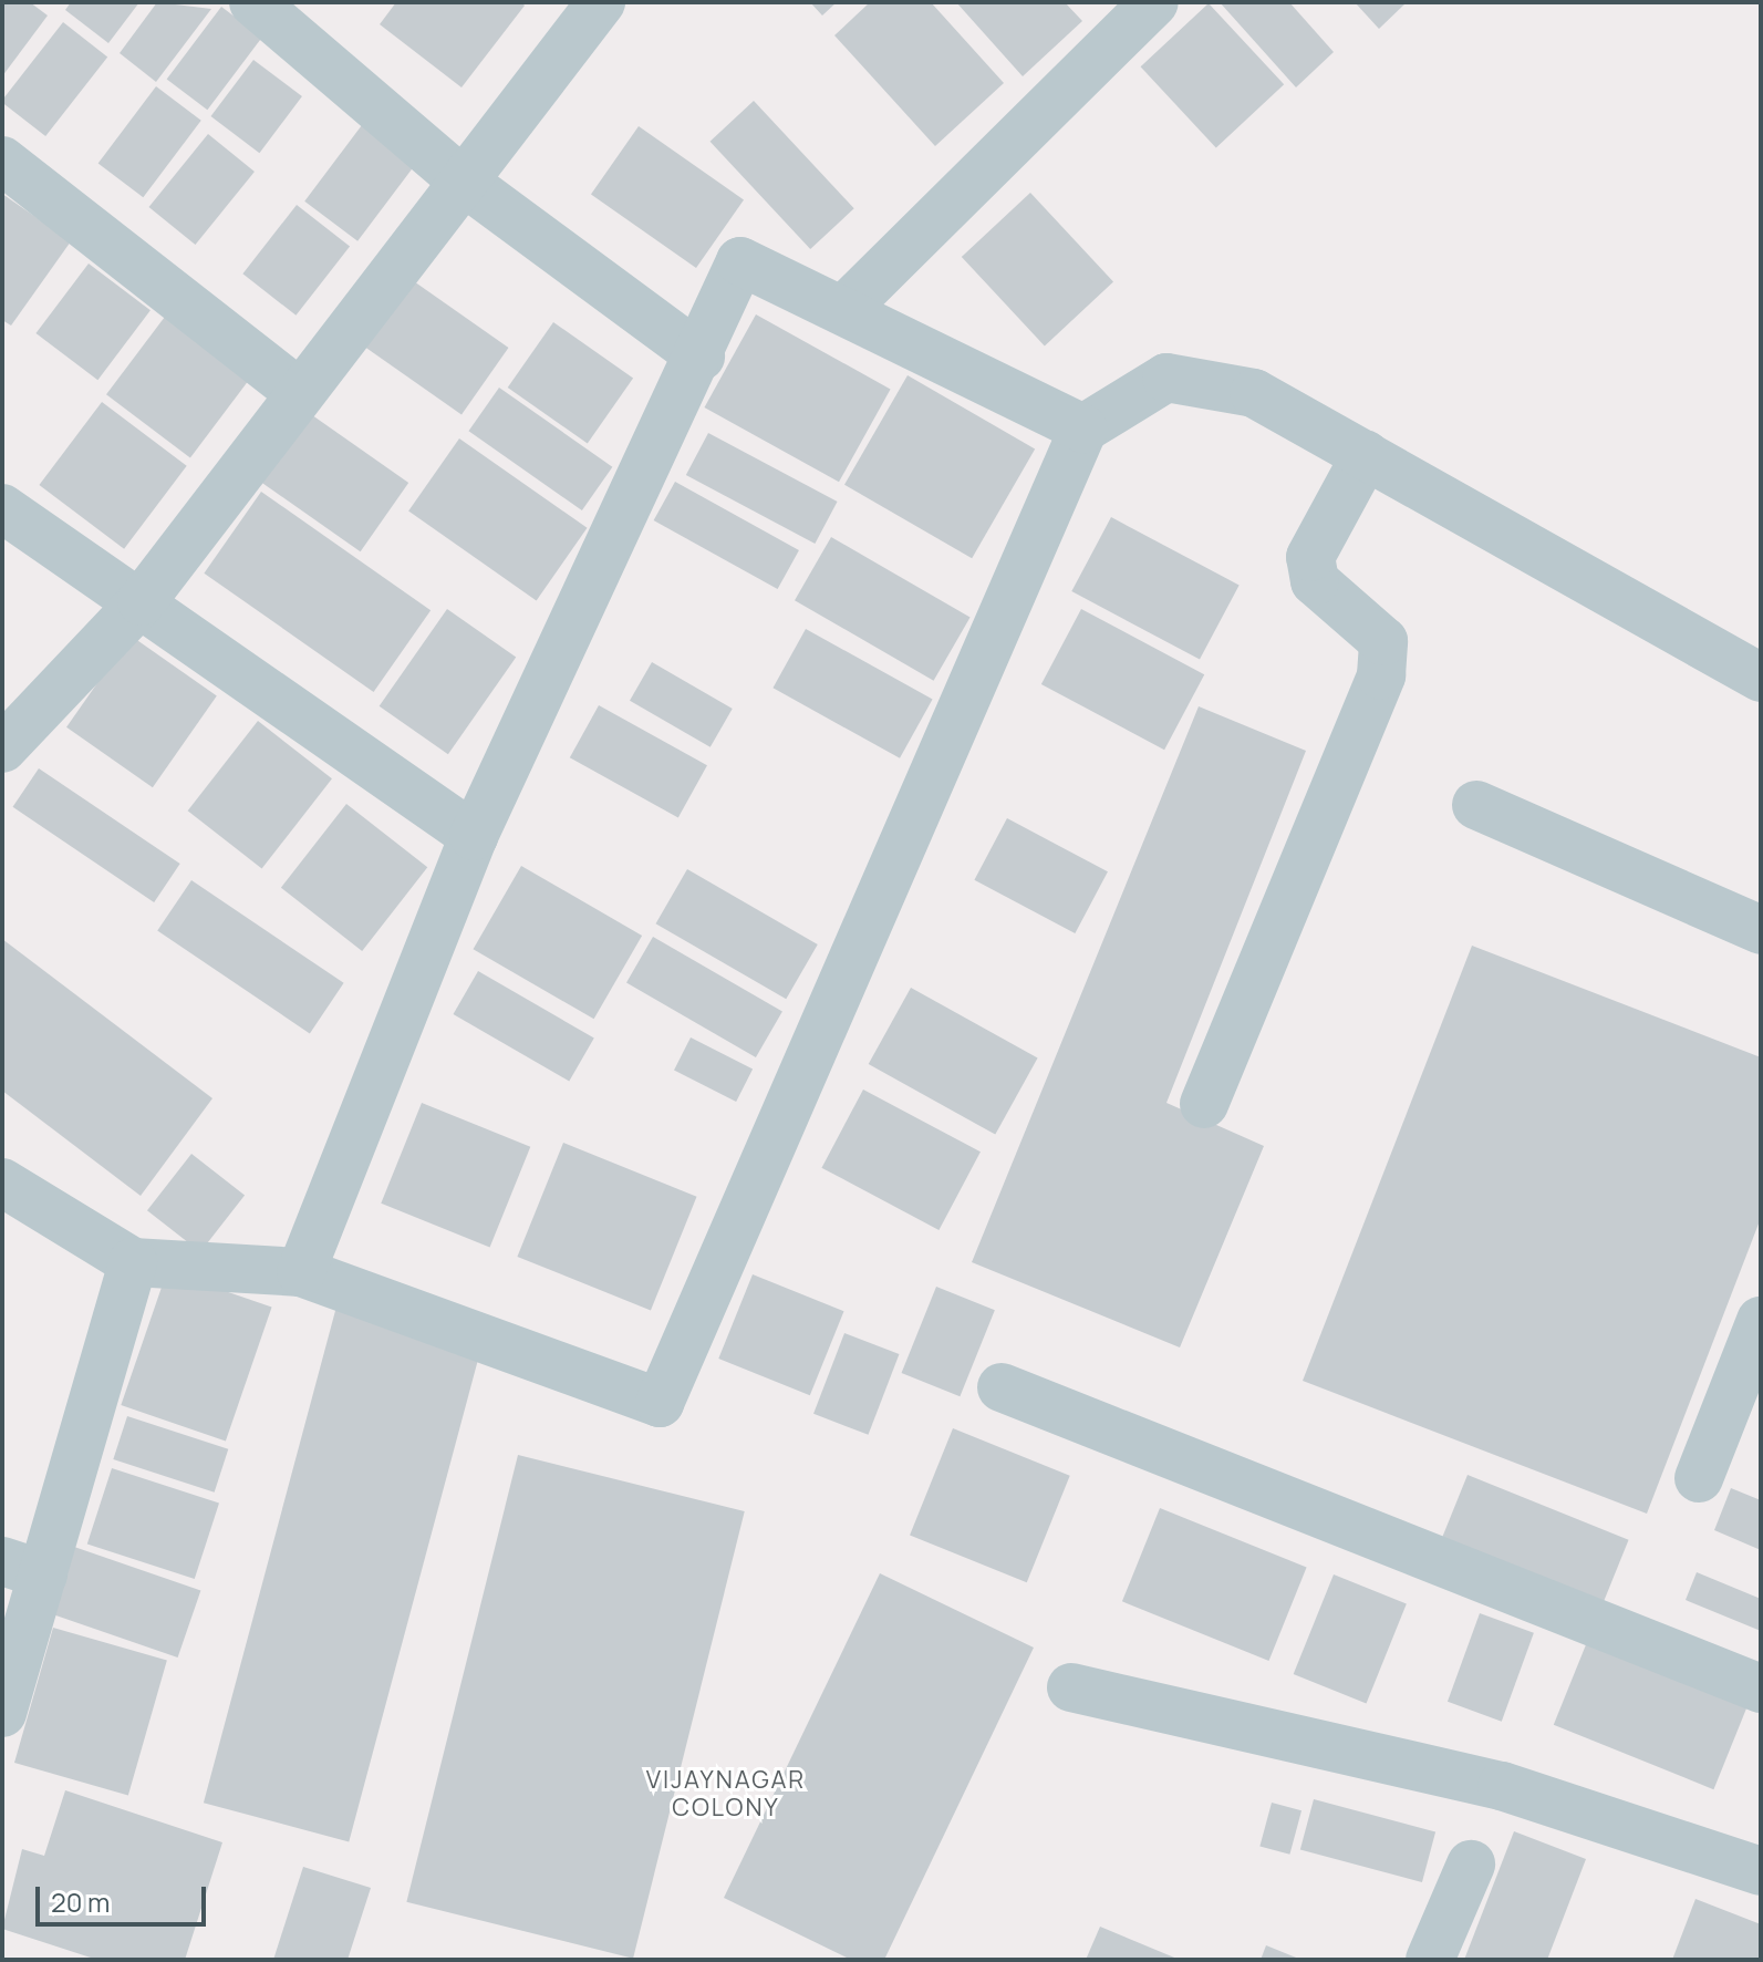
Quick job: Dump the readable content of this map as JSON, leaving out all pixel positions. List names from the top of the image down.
{
  "districts": ["VIJAYNAGAR COLONY"],
  "scale_bar": "20 m"
}
